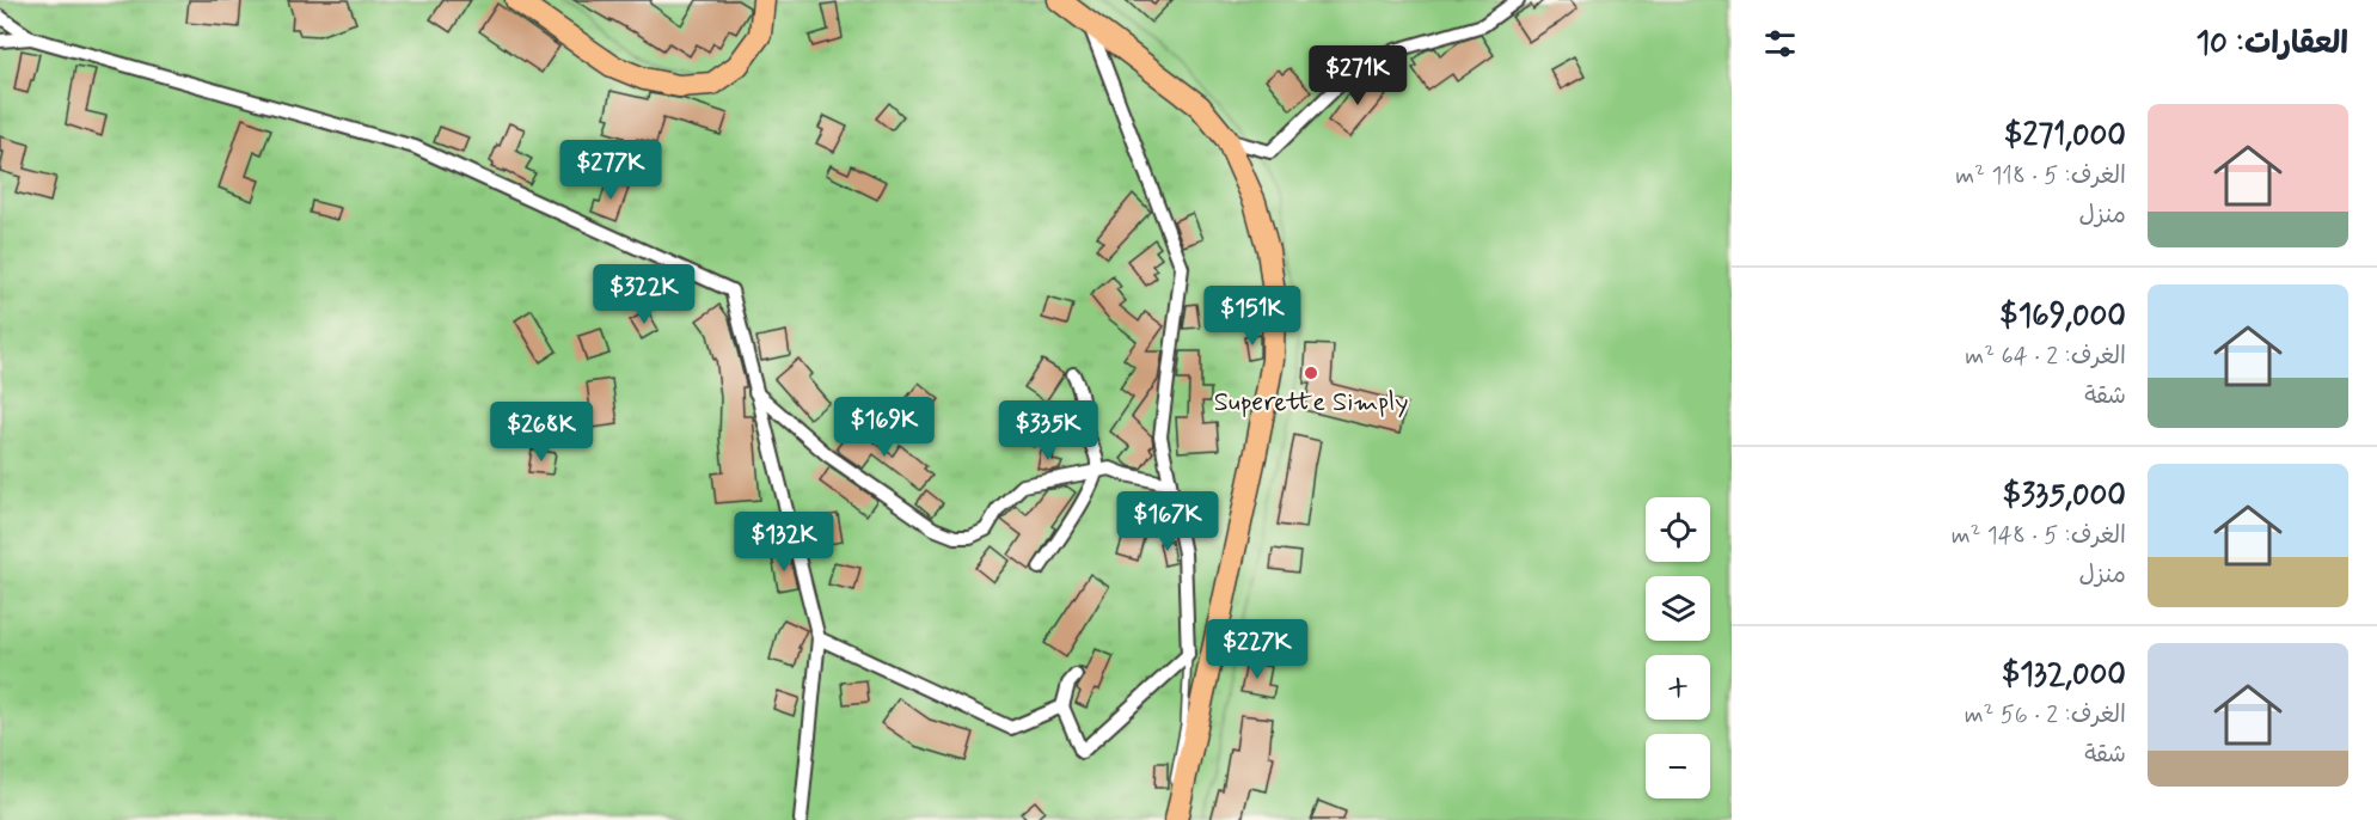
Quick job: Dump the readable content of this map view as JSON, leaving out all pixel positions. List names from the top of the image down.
{
  "places": ["Superette Simply"],
  "page": {
    "heading": "العقارات: 10",
    "price": [
      "$271K",
      "$277K",
      "$322K",
      "$151K",
      "$169K",
      "$335K",
      "$268K",
      "$167K",
      "$132K",
      "$227K"
    ],
    "list": [
      {
        "name": "$271,000",
        "note": "الغرف: 5 · 118 m² · منزل"
      },
      {
        "name": "$169,000",
        "note": "الغرف: 2 · 64 m² · شقة"
      },
      {
        "name": "$335,000",
        "note": "الغرف: 5 · 148 m² · منزل"
      },
      {
        "name": "$132,000",
        "note": "الغرف: 2 · 56 m² · شقة"
      }
    ],
    "map_buttons": ["+", "−"]
  }
}
